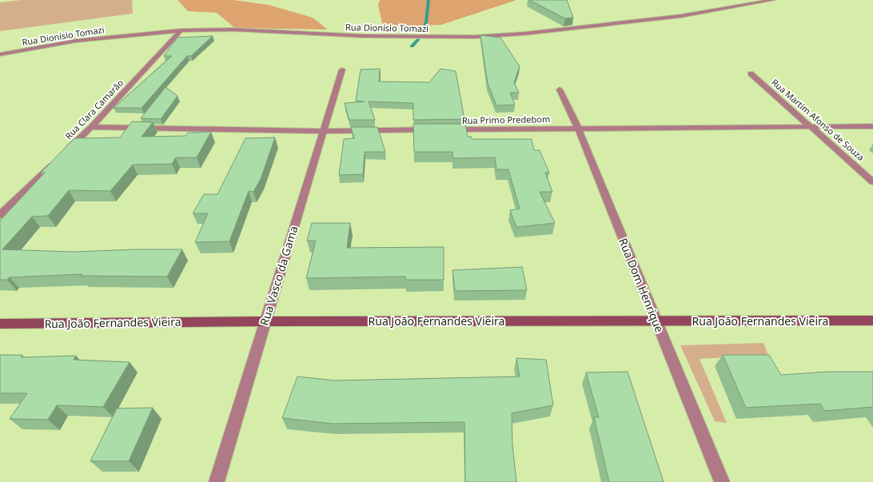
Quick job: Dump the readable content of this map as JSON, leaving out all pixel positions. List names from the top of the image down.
{
  "streets": {
    "street": [
      "Rua Dionísio Tomazi",
      "Rua Clara Camarão",
      "Rua Primo Predebom",
      "Rua Martim Afonso de Souza",
      "Rua Vasco da Gama",
      "Rua Dom Henrique",
      "Rua João Fernandes Vieira"
    ]
  },
  "crossings": [
    ["Rua Dionísio Tomazi", "Rua Clara Camarão"],
    ["Rua Clara Camarão", "Rua Primo Predebom"],
    ["Rua Primo Predebom", "Rua Martim Afonso de Souza"],
    ["Rua Primo Predebom", "Rua Vasco da Gama"],
    ["Rua Primo Predebom", "Rua Dom Henrique"],
    ["Rua Vasco da Gama", "Rua João Fernandes Vieira"],
    ["Rua Dom Henrique", "Rua João Fernandes Vieira"]
  ]
}
